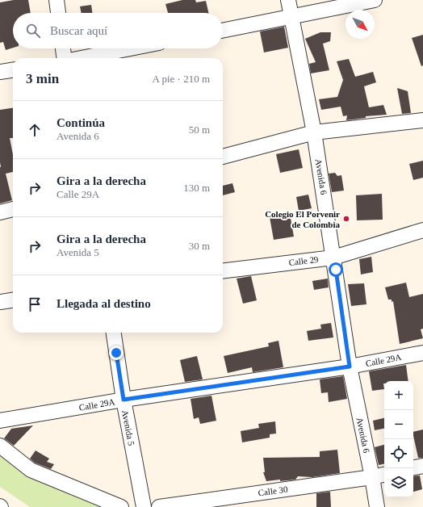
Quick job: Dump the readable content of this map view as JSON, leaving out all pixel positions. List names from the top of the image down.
{
  "streets": {
    "street": [
      "Avenida 6",
      "Calle 29",
      "Calle 29A",
      "Avenida 5",
      "Calle 30"
    ]
  },
  "crossings": [
    ["Avenida 6", "Calle 29"],
    ["Avenida 6", "Calle 29A"],
    ["Avenida 6", "Calle 30"],
    ["Calle 29A", "Avenida 5"]
  ],
  "places": ["Colegio El Porvenir de Colombia"],
  "north": "bottom right",
  "page": {
    "search": "Buscar aquí",
    "heading": ["3 min", "A pie · 210 m"],
    "list": [
      ["Continúa", "Avenida 6", "50 m"],
      ["Gira a la derecha", "Calle 29A", "130 m"],
      ["Gira a la derecha", "Avenida 5", "30 m"],
      "Llegada al destino"
    ],
    "map_buttons": ["+", "−"]
  }
}
